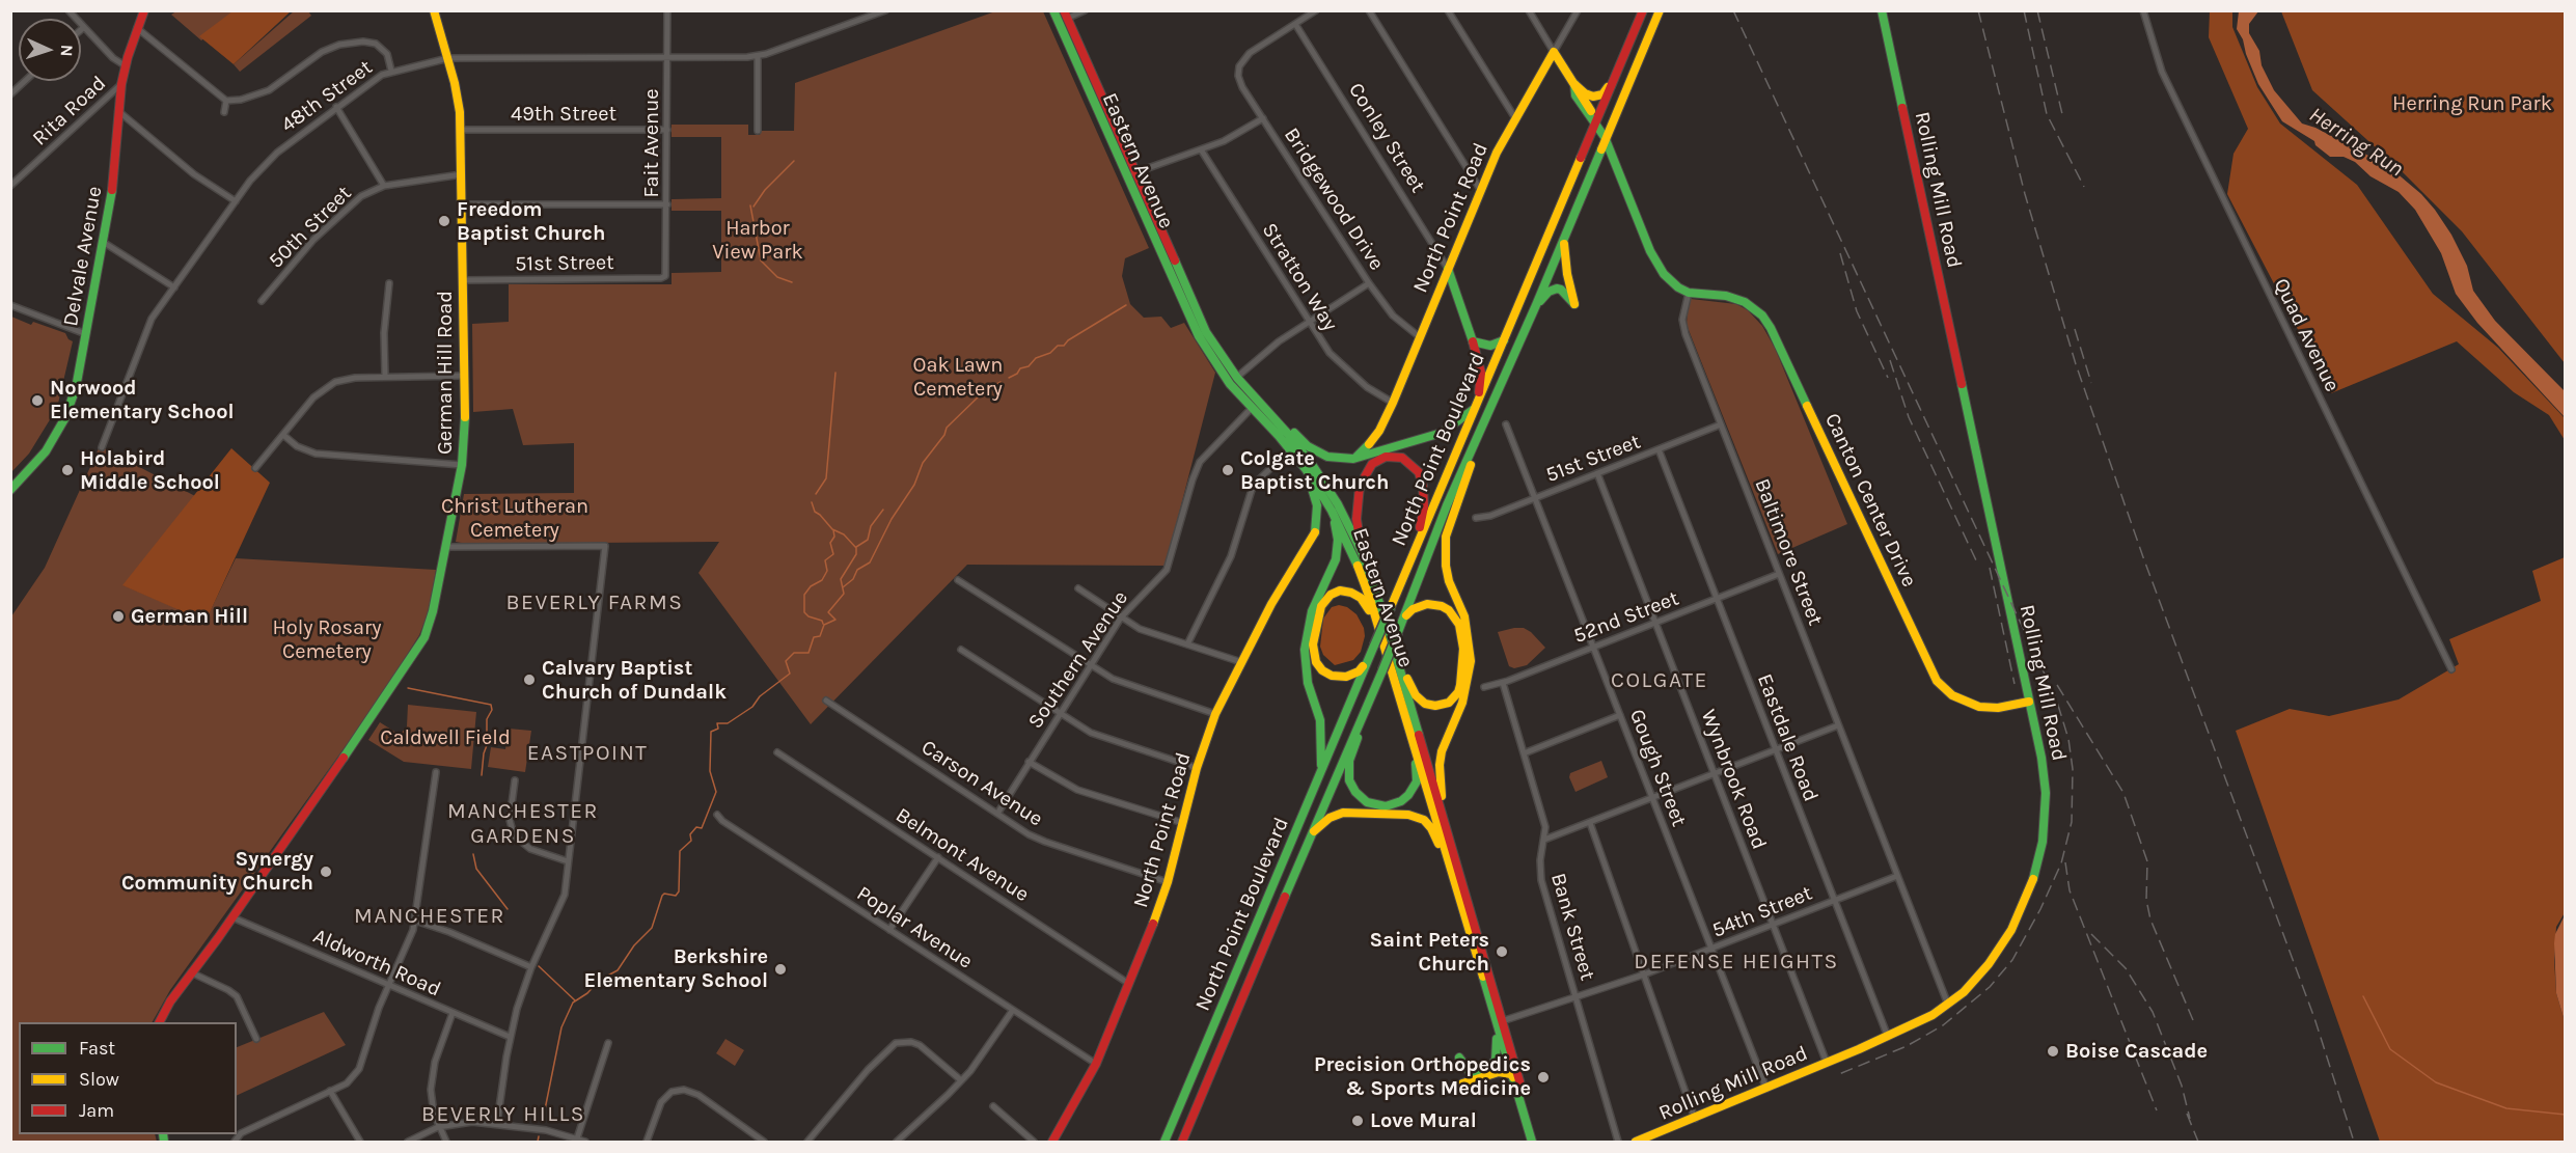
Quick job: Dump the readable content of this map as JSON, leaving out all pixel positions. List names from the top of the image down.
{
  "streets": {
    "main road": [
      "Conley Street",
      "Eastern Avenue",
      "Rolling Mill Road",
      "North Point Road",
      "Delvale Avenue",
      "German Hill Road",
      "North Point Boulevard",
      "Canton Center Drive"
    ],
    "street": [
      "48th Street",
      "Rita Road",
      "49th Street",
      "Fait Avenue",
      "Bridgewood Drive",
      "50th Street",
      "51st Street",
      "Stratton Way",
      "Quad Avenue",
      "Baltimore Street",
      "52nd Street",
      "Southern Avenue",
      "Eastdale Road",
      "Gough Street",
      "Wynbrook Road",
      "Carson Avenue",
      "Belmont Avenue",
      "54th Street",
      "Bank Street",
      "Poplar Avenue",
      "Aldworth Road"
    ]
  },
  "crossings": [
    ["48th Street", "Fait Avenue"],
    ["48th Street", "German Hill Road"],
    ["Rita Road", "Delvale Avenue"],
    ["49th Street", "Fait Avenue"],
    ["49th Street", "German Hill Road"],
    ["Conley Street", "Bridgewood Drive"],
    ["Conley Street", "North Point Road"],
    ["Conley Street", "North Point Boulevard"],
    ["Fait Avenue", "51st Street"],
    ["Eastern Avenue", "Southern Avenue"],
    ["Eastern Avenue", "54th Street"],
    ["Rolling Mill Road", "Canton Center Drive"],
    ["Rolling Mill Road", "Baltimore Street"],
    ["Rolling Mill Road", "Eastdale Road"],
    ["Rolling Mill Road", "Gough Street"],
    ["Rolling Mill Road", "Wynbrook Road"],
    ["Bridgewood Drive", "North Point Road"],
    ["North Point Road", "Stratton Way"],
    ["North Point Road", "Carson Avenue"],
    ["North Point Road", "Belmont Avenue"],
    ["North Point Road", "Poplar Avenue"],
    ["50th Street", "German Hill Road"],
    ["51st Street", "German Hill Road"],
    ["51st Street", "Baltimore Street"],
    ["51st Street", "Eastdale Road"],
    ["51st Street", "Gough Street"],
    ["51st Street", "Wynbrook Road"],
    ["German Hill Road", "Aldworth Road"],
    ["Canton Center Drive", "Baltimore Street"],
    ["Baltimore Street", "52nd Street"],
    ["Baltimore Street", "54th Street"],
    ["52nd Street", "Eastdale Road"],
    ["52nd Street", "Gough Street"],
    ["52nd Street", "Wynbrook Road"],
    ["52nd Street", "Bank Street"],
    ["Southern Avenue", "Carson Avenue"],
    ["Eastdale Road", "54th Street"],
    ["Gough Street", "54th Street"],
    ["Wynbrook Road", "54th Street"],
    ["54th Street", "Bank Street"]
  ],
  "districts": [
    "BEVERLY FARMS",
    "COLGATE",
    "EASTPOINT",
    "MANCHESTER GARDENS",
    "MANCHESTER",
    "DEFENSE HEIGHTS",
    "BEVERLY HILLS"
  ],
  "water": ["Herring Run"],
  "parks": [
    "Herring Run Park",
    "Harbor View Park",
    "Oak Lawn Cemetery",
    "Christ Lutheran Cemetery",
    "Holy Rosary Cemetery",
    "Caldwell Field"
  ],
  "places": [
    "Freedom Baptist Church",
    "Norwood Elementary School",
    "Holabird Middle School",
    "Colgate Baptist Church",
    "German Hill",
    "Calvary Baptist Church of Dundalk",
    "Synergy Community Church",
    "Saint Peters Church",
    "Berkshire Elementary School",
    "Boise Cascade",
    "Precision Orthopedics & Sports Medicine",
    "Love Mural"
  ],
  "legend": ["Fast", "Slow", "Jam"],
  "north": "right"
}
